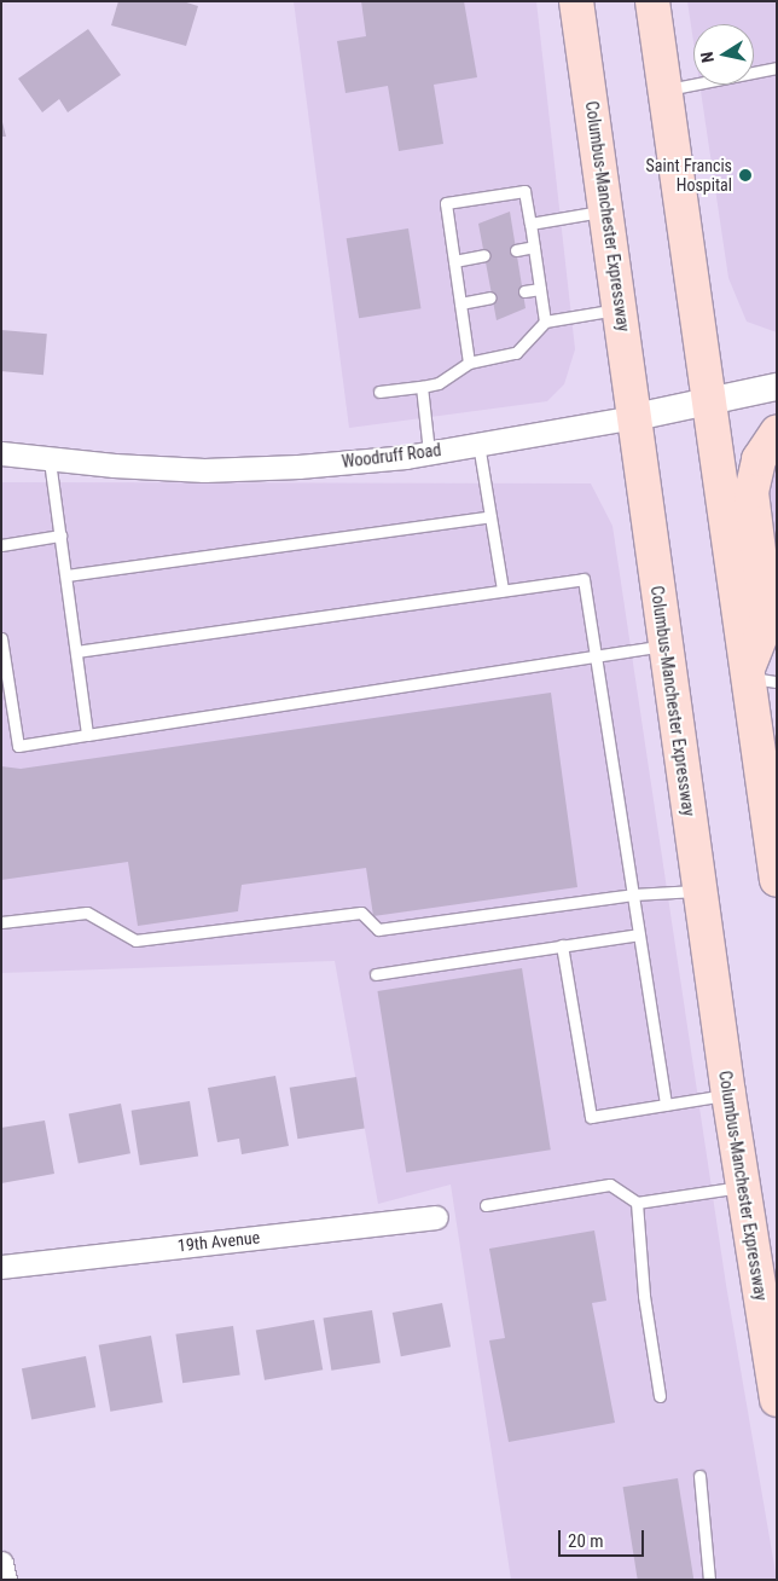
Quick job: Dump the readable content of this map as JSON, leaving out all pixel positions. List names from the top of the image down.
{
  "streets": {
    "main road": ["Columbus-Manchester Expressway"],
    "street": ["Woodruff Road", "19th Avenue"]
  },
  "crossings": [
    ["Columbus-Manchester Expressway", "Woodruff Road"]
  ],
  "places": ["Saint Francis Hospital"],
  "scale_bar": "20 m",
  "north": "left"
}
